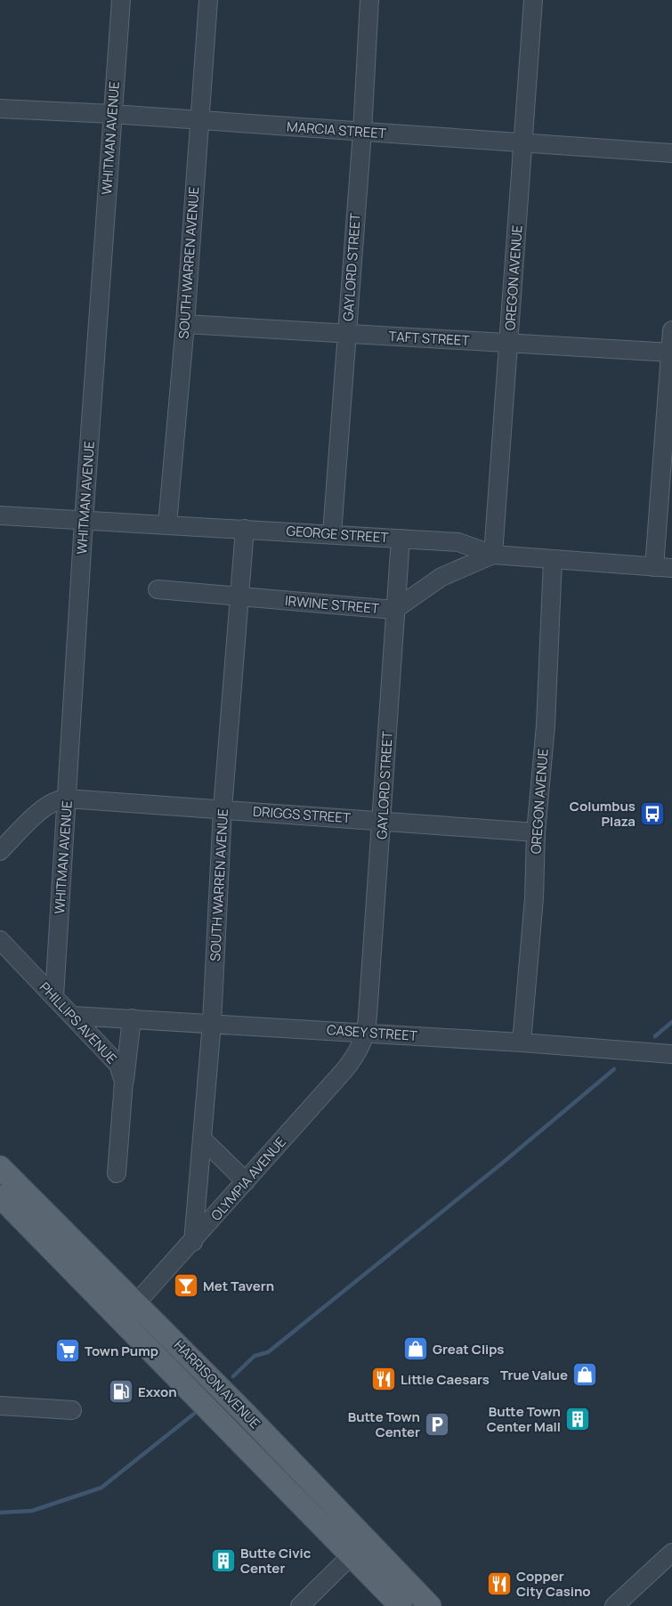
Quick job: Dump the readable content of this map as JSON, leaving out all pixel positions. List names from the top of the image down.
{
  "streets": {
    "main road": ["HARRISON AVENUE"],
    "street": [
      "MARCIA STREET",
      "WHITMAN AVENUE",
      "SOUTH WARREN AVENUE",
      "GAYLORD STREET",
      "OREGON AVENUE",
      "TAFT STREET",
      "GEORGE STREET",
      "IRWINE STREET",
      "DRIGGS STREET",
      "PHILLIPS AVENUE",
      "CASEY STREET",
      "OLYMPIA AVENUE"
    ]
  },
  "crossings": [
    ["MARCIA STREET", "WHITMAN AVENUE"],
    ["MARCIA STREET", "SOUTH WARREN AVENUE"],
    ["MARCIA STREET", "GAYLORD STREET"],
    ["MARCIA STREET", "OREGON AVENUE"],
    ["WHITMAN AVENUE", "GEORGE STREET"],
    ["WHITMAN AVENUE", "DRIGGS STREET"],
    ["WHITMAN AVENUE", "PHILLIPS AVENUE"],
    ["SOUTH WARREN AVENUE", "TAFT STREET"],
    ["SOUTH WARREN AVENUE", "GEORGE STREET"],
    ["SOUTH WARREN AVENUE", "IRWINE STREET"],
    ["SOUTH WARREN AVENUE", "DRIGGS STREET"],
    ["SOUTH WARREN AVENUE", "CASEY STREET"],
    ["SOUTH WARREN AVENUE", "OLYMPIA AVENUE"],
    ["GAYLORD STREET", "TAFT STREET"],
    ["GAYLORD STREET", "GEORGE STREET"],
    ["GAYLORD STREET", "IRWINE STREET"],
    ["GAYLORD STREET", "DRIGGS STREET"],
    ["GAYLORD STREET", "CASEY STREET"],
    ["GAYLORD STREET", "OLYMPIA AVENUE"],
    ["OREGON AVENUE", "TAFT STREET"],
    ["OREGON AVENUE", "GEORGE STREET"],
    ["OREGON AVENUE", "IRWINE STREET"],
    ["OREGON AVENUE", "DRIGGS STREET"],
    ["OREGON AVENUE", "CASEY STREET"],
    ["GEORGE STREET", "IRWINE STREET"],
    ["PHILLIPS AVENUE", "CASEY STREET"],
    ["CASEY STREET", "OLYMPIA AVENUE"],
    ["OLYMPIA AVENUE", "HARRISON AVENUE"]
  ],
  "places": {
    "bus stop": ["Columbus Plaza"],
    "bar": ["Met Tavern"],
    "shop": ["Great Clips", "True Value"],
    "supermarket": ["Town Pump"],
    "restaurant": ["Little Caesars", "Copper City Casino"],
    "fuel station": ["Exxon"],
    "building": ["Butte Town Center Mall", "Butte Civic Center"],
    "parking": ["Butte Town Center"]
  }
}
